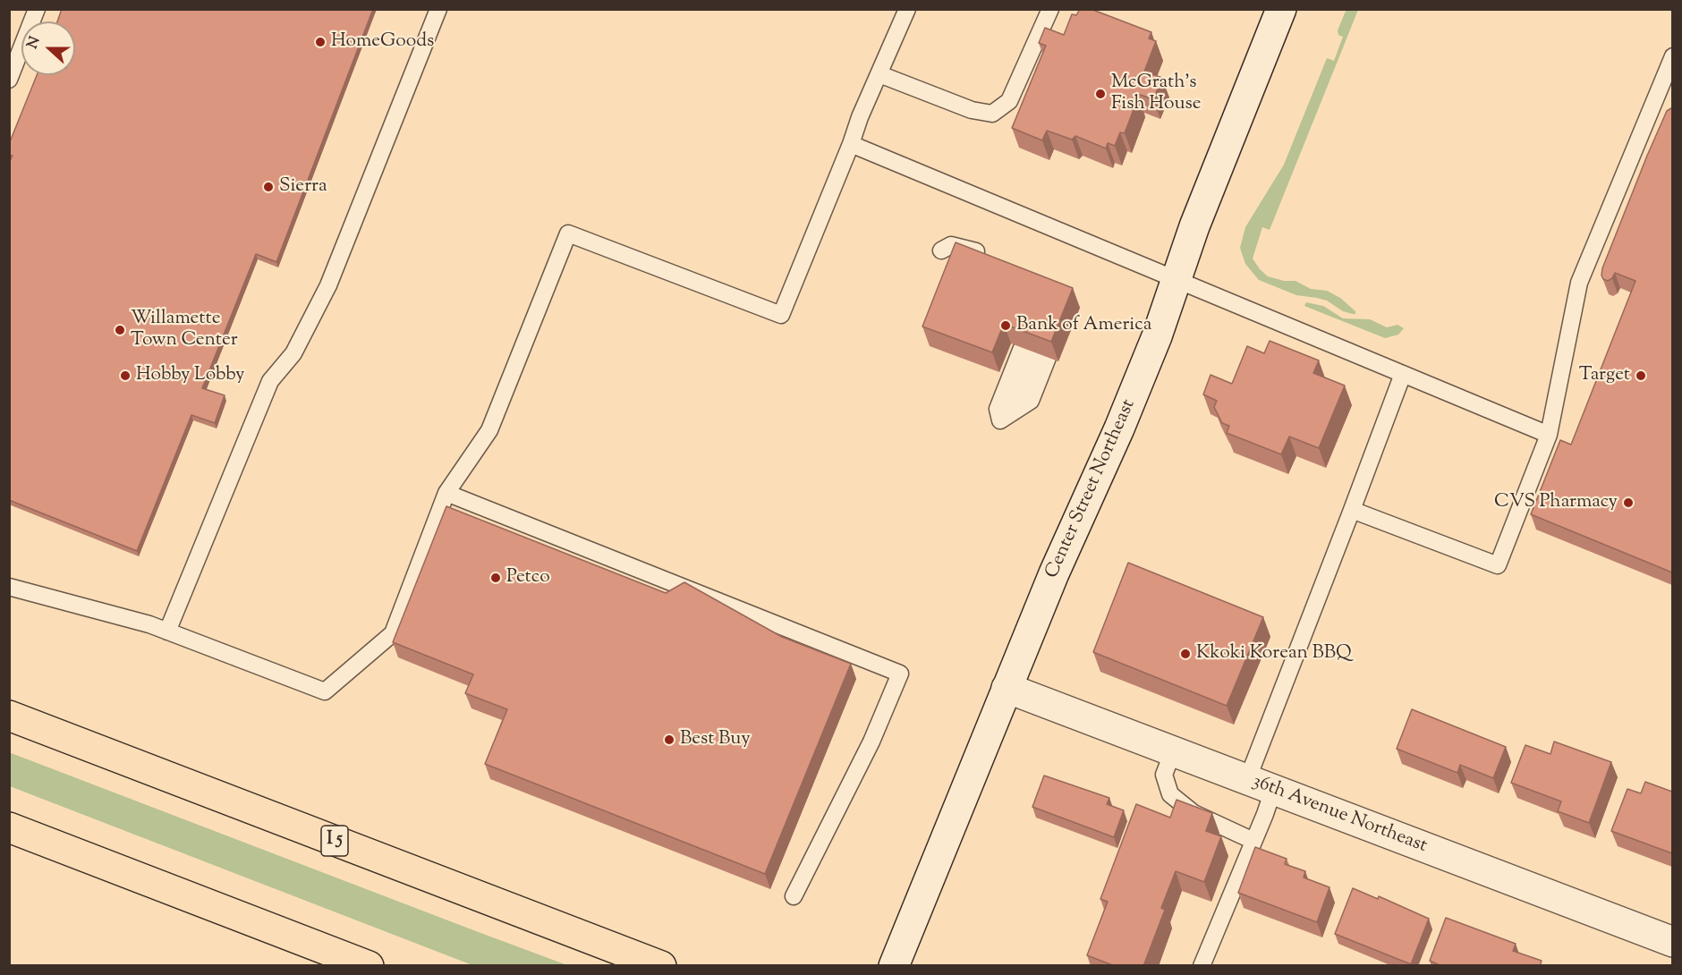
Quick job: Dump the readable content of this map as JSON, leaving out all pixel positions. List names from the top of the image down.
{
  "streets": {
    "highway": ["I 5"],
    "main road": ["Center Street Northeast", "36th Avenue Northeast"]
  },
  "crossings": [
    ["Center Street Northeast", "36th Avenue Northeast"]
  ],
  "places": [
    "HomeGoods",
    "McGrath's Fish House",
    "Sierra",
    "Bank of America",
    "Willamette Town Center",
    "Hobby Lobby",
    "Target",
    "CVS Pharmacy",
    "Petco",
    "Kkoki Korean BBQ",
    "Best Buy"
  ],
  "north": "left"
}
